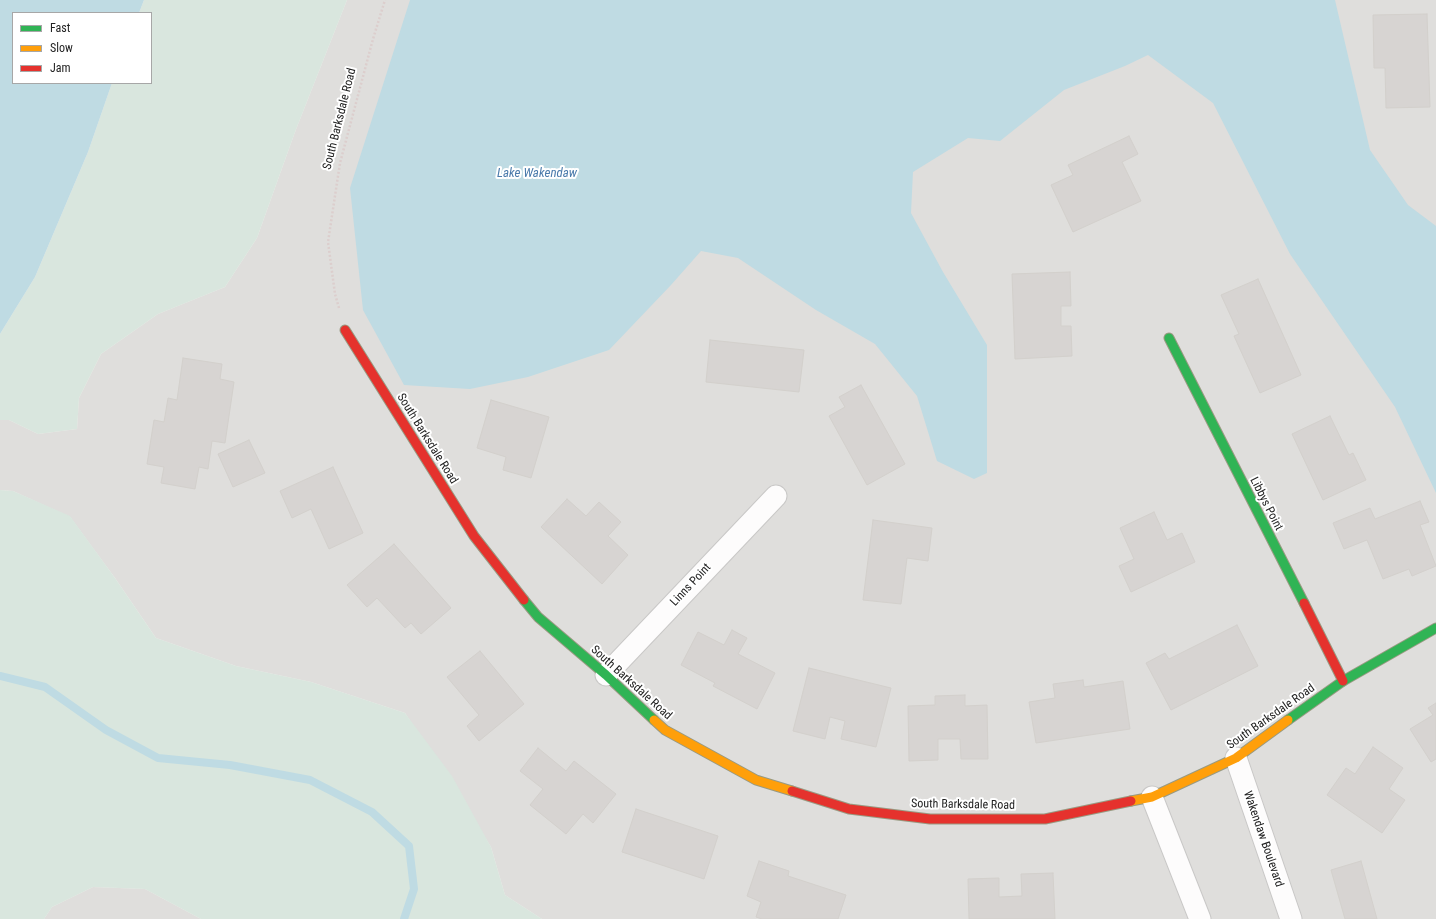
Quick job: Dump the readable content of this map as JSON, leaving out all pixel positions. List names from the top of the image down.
{
  "streets": {
    "street": [
      "South Barksdale Road",
      "Libbys Point",
      "Linns Point",
      "Wakendaw Boulevard"
    ]
  },
  "crossings": [
    ["South Barksdale Road", "Libbys Point"],
    ["South Barksdale Road", "Linns Point"],
    ["South Barksdale Road", "Wakendaw Boulevard"]
  ],
  "water": ["Lake Wakendaw"],
  "legend": ["Fast", "Slow", "Jam"]
}
